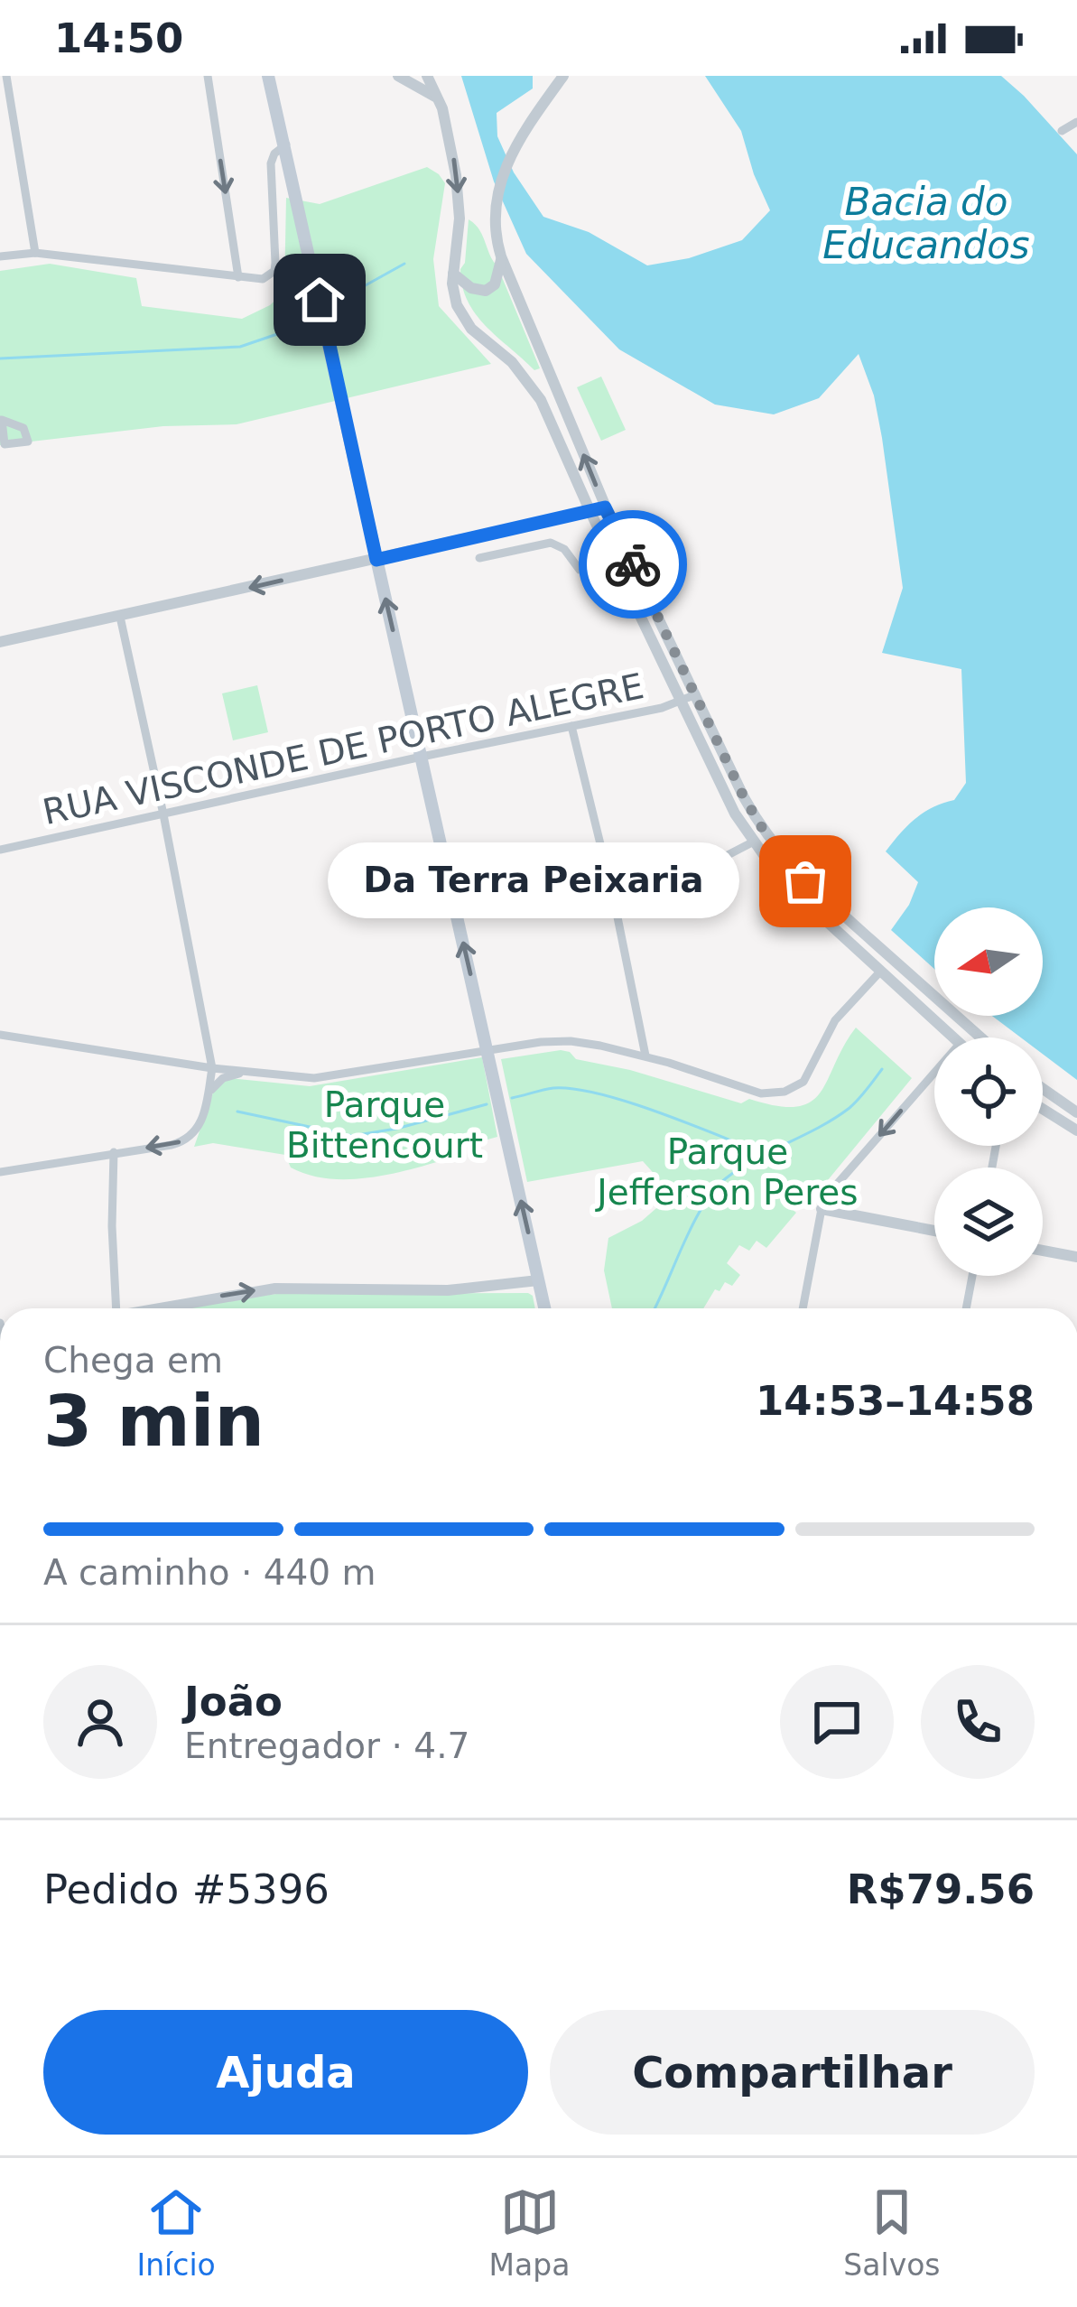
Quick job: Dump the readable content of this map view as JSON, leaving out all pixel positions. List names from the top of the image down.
{
  "streets": {
    "street": ["RUA VISCONDE DE PORTO ALEGRE"]
  },
  "water": ["Bacia do Educandos"],
  "parks": ["Parque Bittencourt", "Parque Jefferson Peres"],
  "places": ["Da Terra Peixaria"],
  "north": "left",
  "page": {
    "status": "14:50",
    "bubble": "Da Terra Peixaria",
    "heading": ["3 min", "Chega em", "14:53–14:58"],
    "panel": [
      "João",
      "Entregador · 4.7",
      "Pedido #5396",
      "R$79.56"
    ],
    "bar": "A caminho · 440 m",
    "buttons": ["Ajuda", "Compartilhar"],
    "tabs": ["Início", "Mapa", "Salvos"]
  }
}
